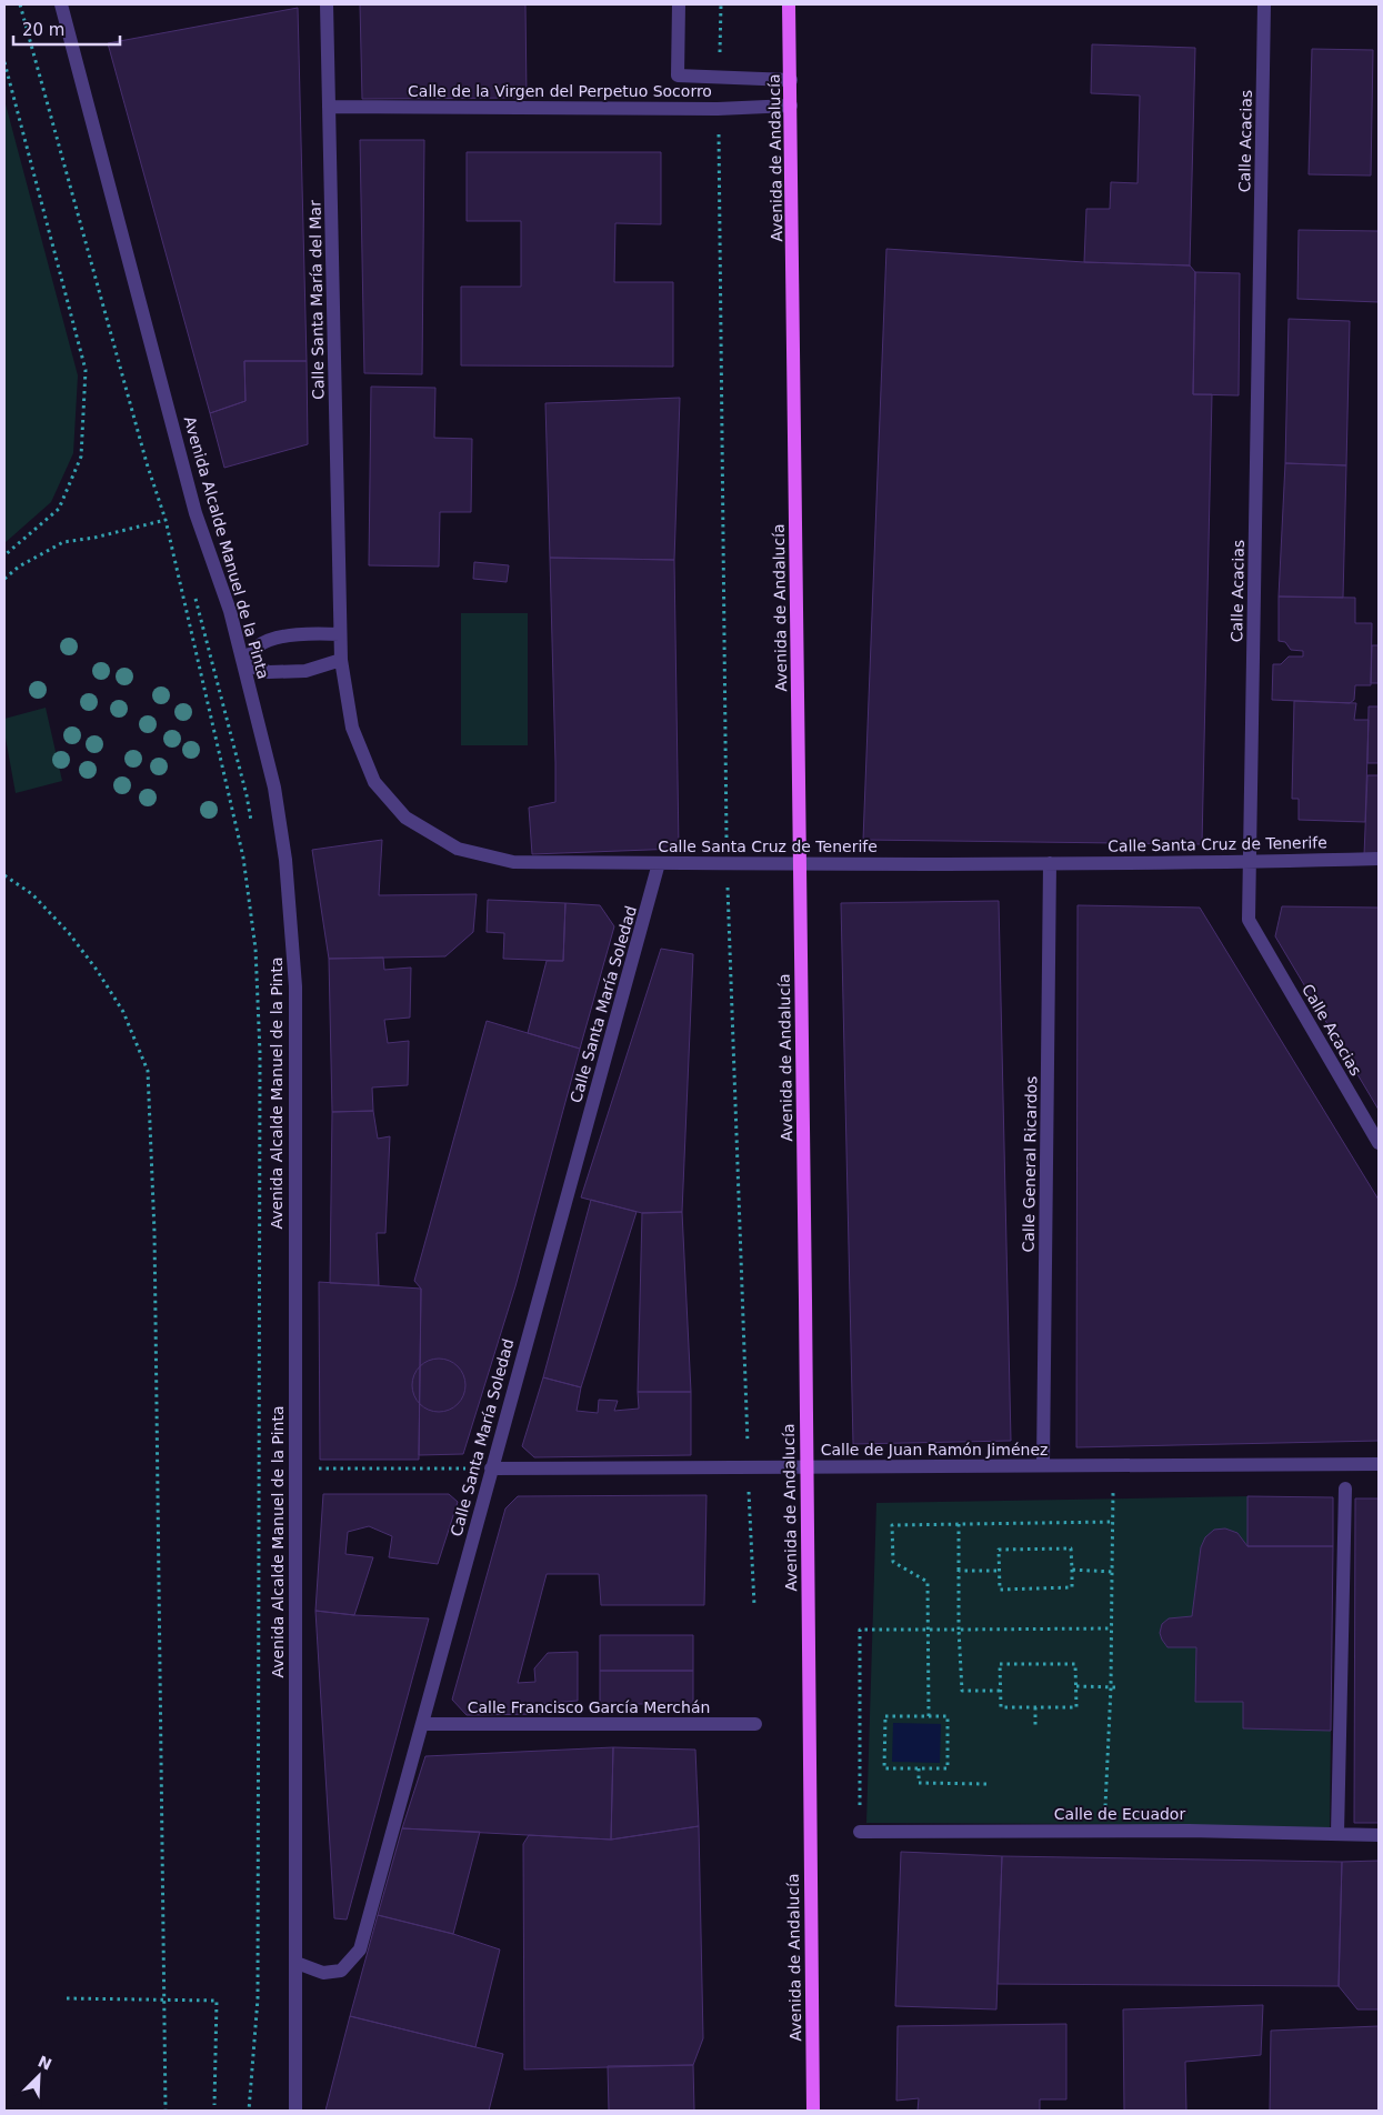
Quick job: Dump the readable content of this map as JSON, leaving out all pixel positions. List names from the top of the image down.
{
  "streets": {
    "main road": ["Avenida de Andalucía"],
    "street": [
      "Calle de la Virgen del Perpetuo Socorro",
      "Calle Acacias",
      "Calle Santa María del Mar",
      "Avenida Alcalde Manuel de la Pinta",
      "Calle Santa Cruz de Tenerife",
      "Calle Santa María Soledad",
      "Calle General Ricardos",
      "Calle de Juan Ramón Jiménez",
      "Calle Francisco García Merchán",
      "Calle de Ecuador"
    ]
  },
  "crossings": [
    ["Calle de la Virgen del Perpetuo Socorro", "Avenida de Andalucía"],
    ["Calle de la Virgen del Perpetuo Socorro", "Calle Santa María del Mar"],
    ["Calle Acacias", "Calle Santa Cruz de Tenerife"],
    ["Avenida de Andalucía", "Calle Santa Cruz de Tenerife"],
    ["Avenida de Andalucía", "Calle de Juan Ramón Jiménez"],
    ["Calle Santa María del Mar", "Calle Santa Cruz de Tenerife"],
    ["Avenida Alcalde Manuel de la Pinta", "Calle Santa María Soledad"],
    ["Calle Santa Cruz de Tenerife", "Calle Santa María Soledad"],
    ["Calle Santa Cruz de Tenerife", "Calle General Ricardos"],
    ["Calle Santa María Soledad", "Calle de Juan Ramón Jiménez"],
    ["Calle Santa María Soledad", "Calle Francisco García Merchán"],
    ["Calle General Ricardos", "Calle de Juan Ramón Jiménez"]
  ],
  "scale_bar": "20 m",
  "north": "top right"
}
